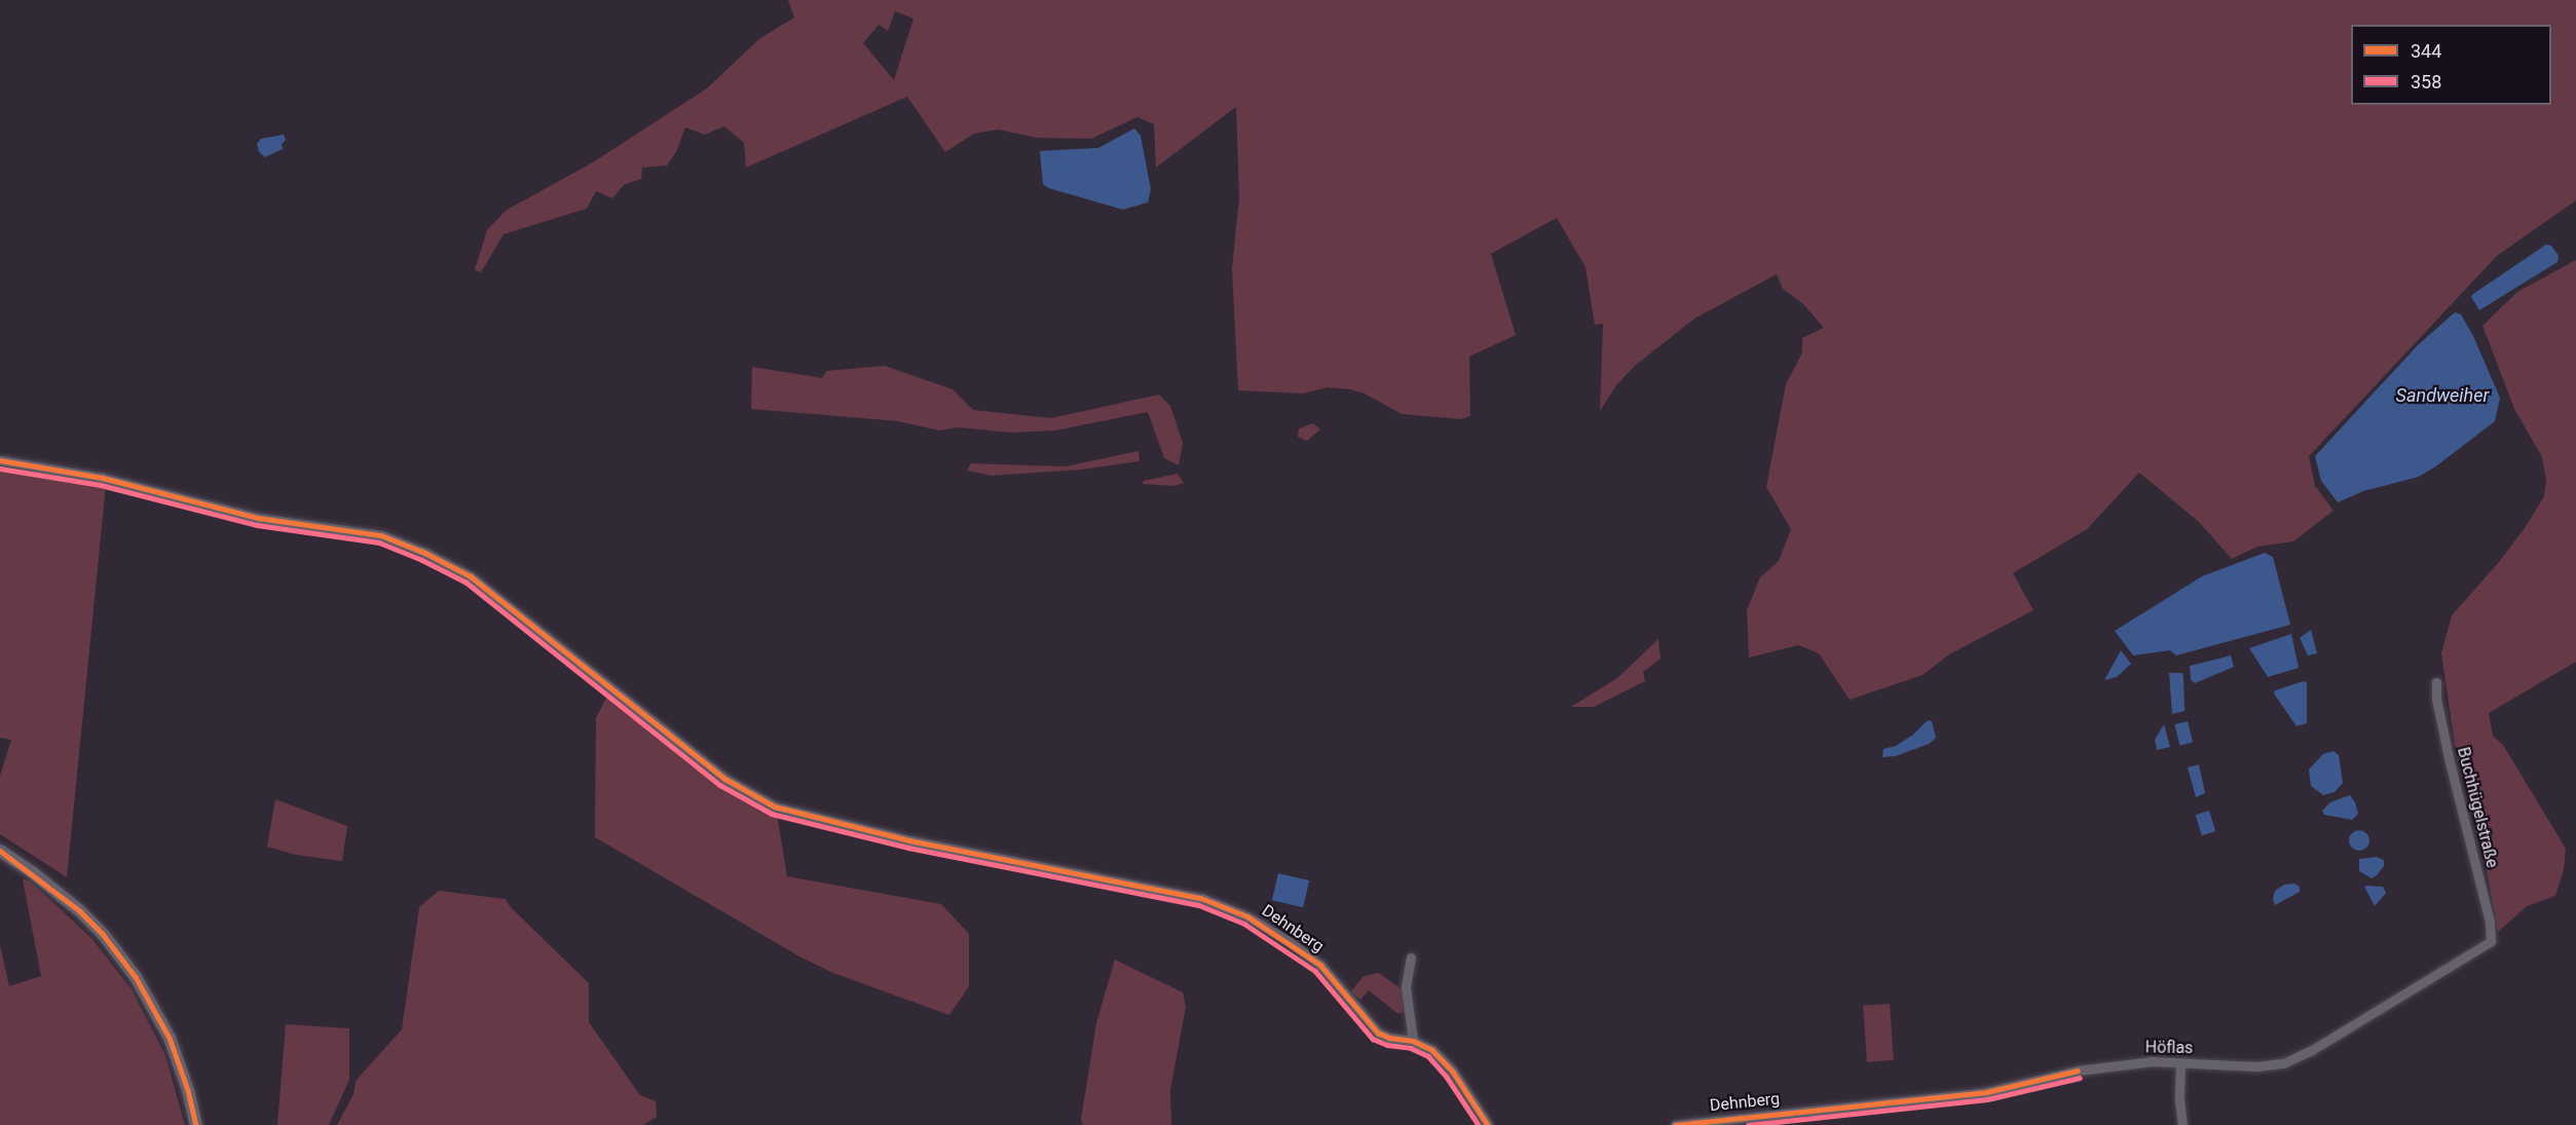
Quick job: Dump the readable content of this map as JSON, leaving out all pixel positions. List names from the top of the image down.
{
  "streets": {
    "street": ["Buchhügelstraße", "Dehnberg", "Höflas"]
  },
  "crossings": [
    ["Buchhügelstraße", "Höflas"],
    ["Dehnberg", "Höflas"]
  ],
  "water": ["Sandweiher"],
  "lines": ["transit line 344", "transit line 358"],
  "legend": ["344", "358"]
}
